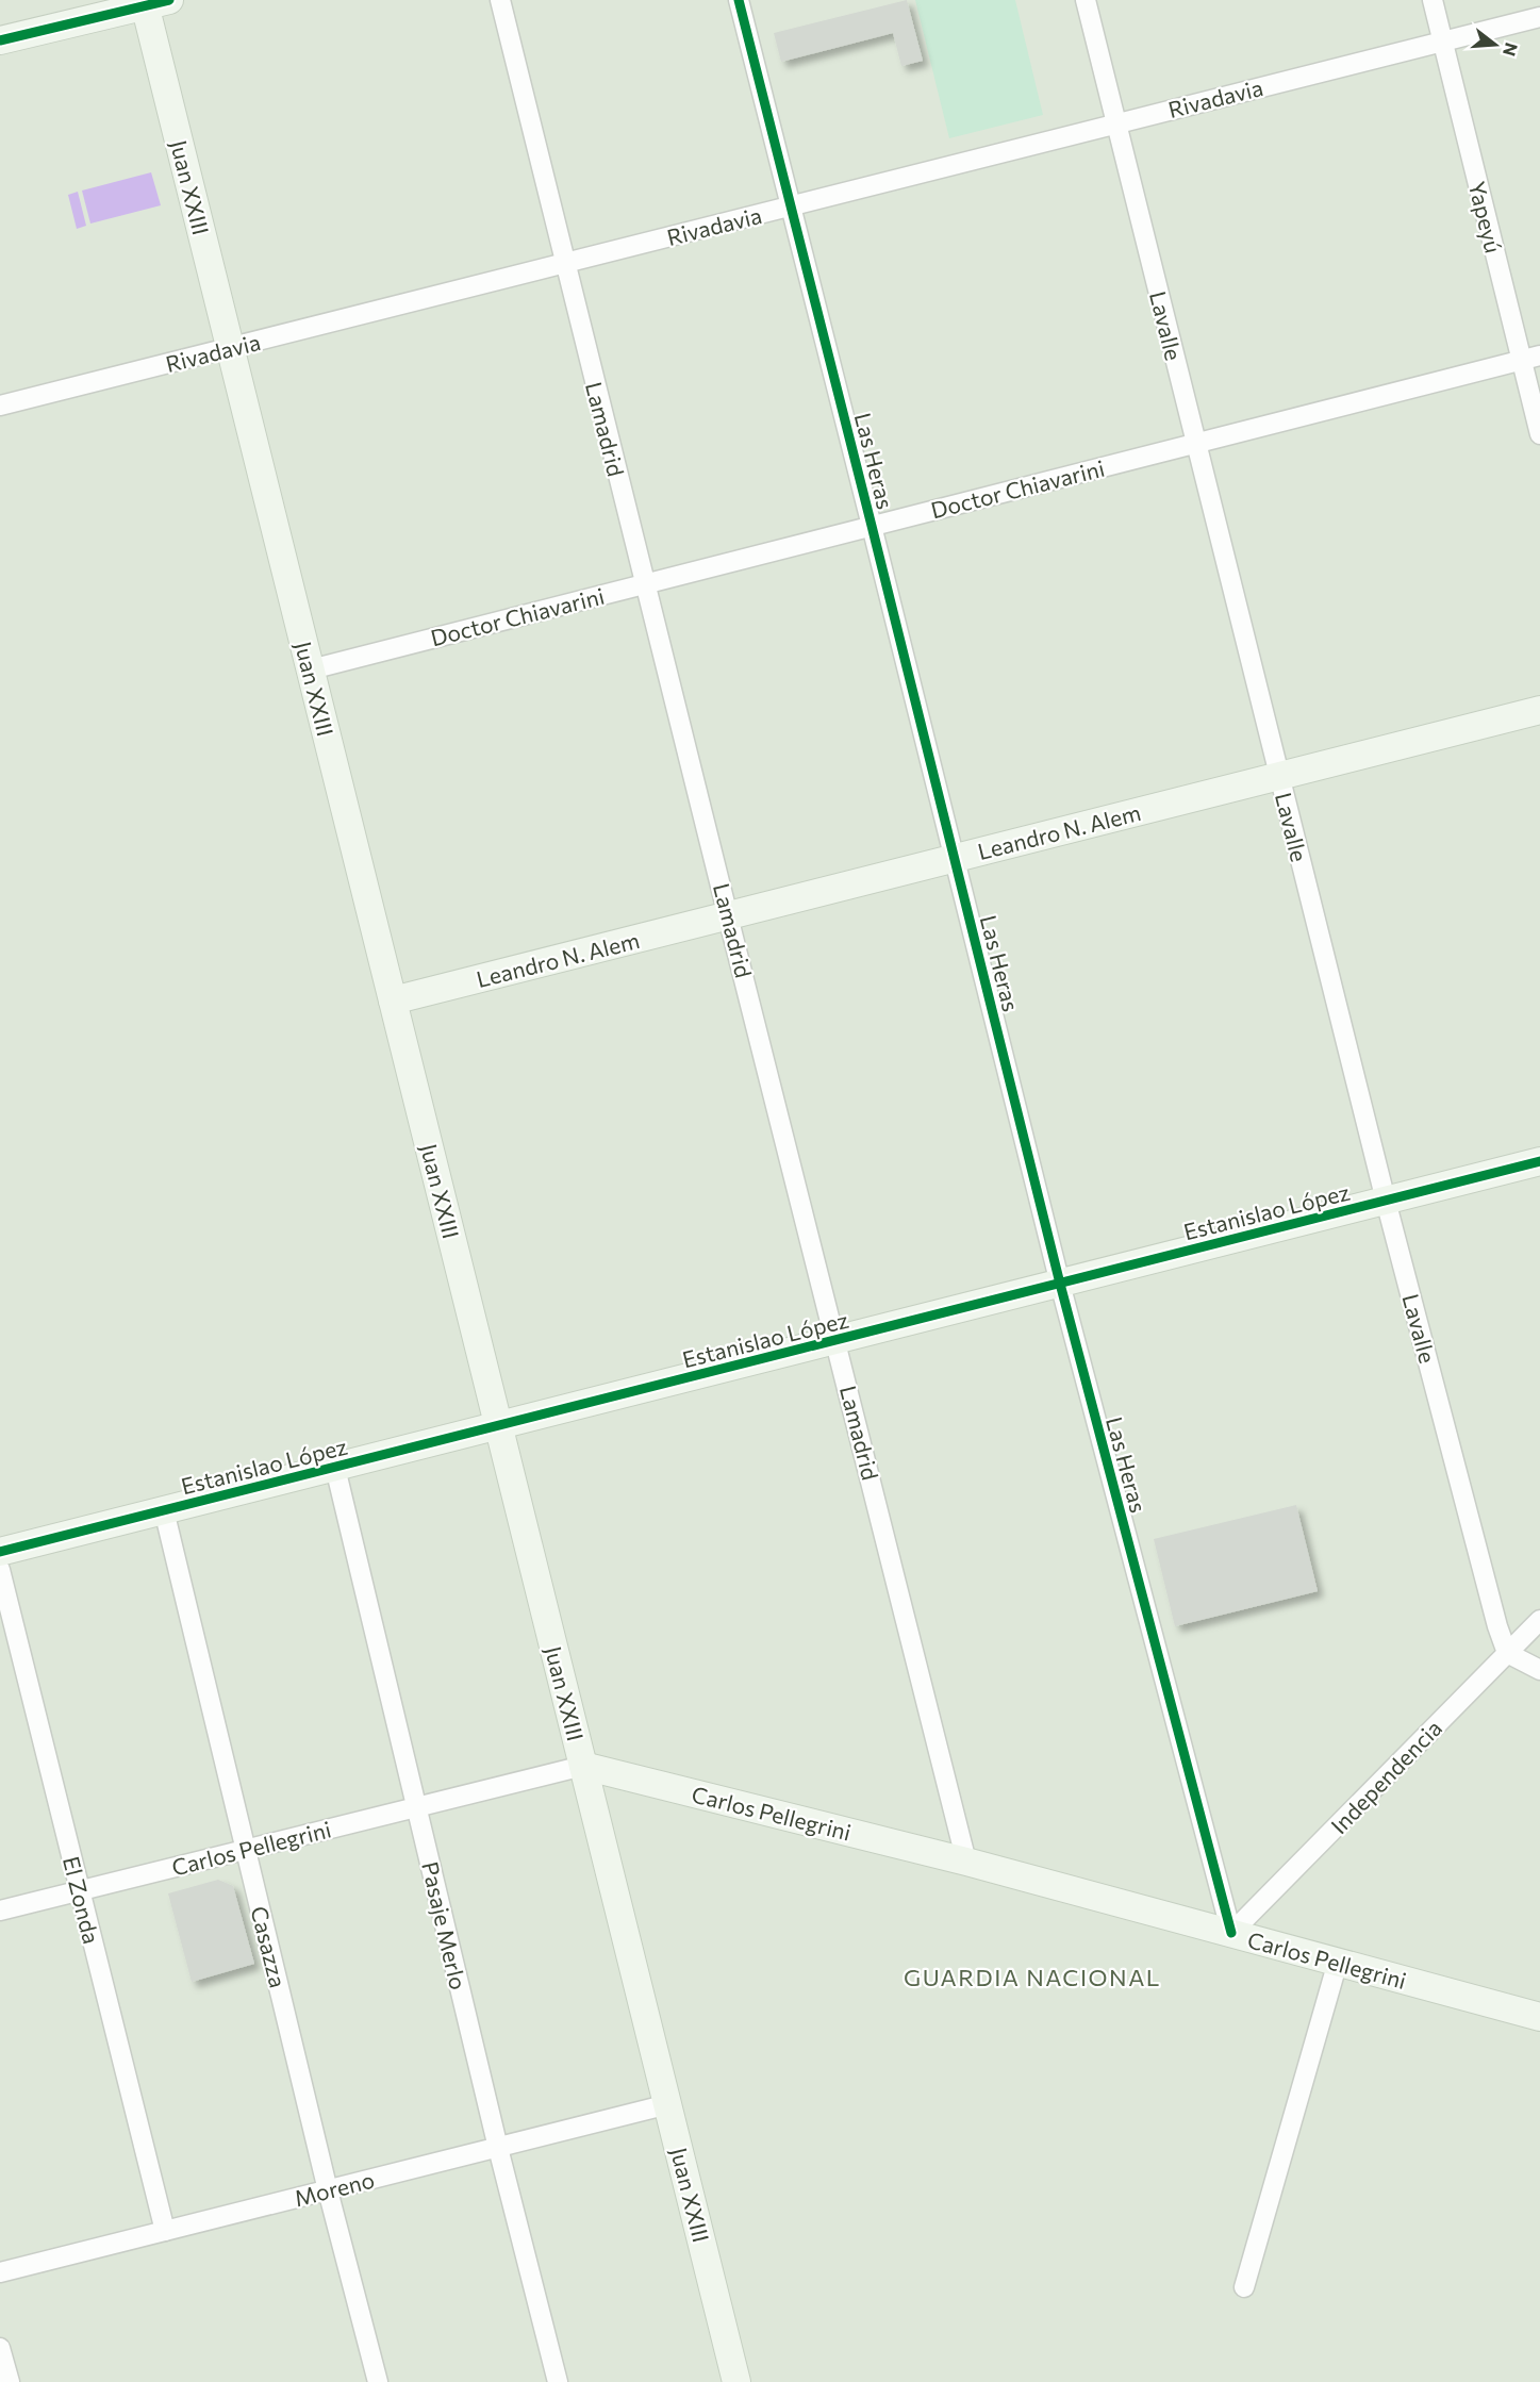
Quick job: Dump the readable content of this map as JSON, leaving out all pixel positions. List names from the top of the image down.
{
  "streets": {
    "main road": [
      "Juan XXIII",
      "Leandro N. Alem",
      "Estanislao López",
      "Carlos Pellegrini"
    ],
    "street": [
      "Rivadavia",
      "Yapeyú",
      "Lavalle",
      "Lamadrid",
      "Las Heras",
      "Doctor Chiavarini",
      "Independencia",
      "El Zonda",
      "Pasaje Merlo",
      "Casazza",
      "Moreno"
    ]
  },
  "crossings": [
    ["Rivadavia", "Juan XXIII"],
    ["Rivadavia", "Yapeyú"],
    ["Rivadavia", "Lavalle"],
    ["Rivadavia", "Lamadrid"],
    ["Rivadavia", "Las Heras"],
    ["Juan XXIII", "Doctor Chiavarini"],
    ["Juan XXIII", "Leandro N. Alem"],
    ["Juan XXIII", "Estanislao López"],
    ["Juan XXIII", "Carlos Pellegrini"],
    ["Juan XXIII", "Moreno"],
    ["Yapeyú", "Doctor Chiavarini"],
    ["Lavalle", "Doctor Chiavarini"],
    ["Lavalle", "Leandro N. Alem"],
    ["Lavalle", "Estanislao López"],
    ["Lavalle", "Independencia"],
    ["Lamadrid", "Doctor Chiavarini"],
    ["Lamadrid", "Leandro N. Alem"],
    ["Lamadrid", "Estanislao López"],
    ["Lamadrid", "Carlos Pellegrini"],
    ["Las Heras", "Doctor Chiavarini"],
    ["Las Heras", "Leandro N. Alem"],
    ["Las Heras", "Estanislao López"],
    ["Las Heras", "Independencia"],
    ["Las Heras", "Carlos Pellegrini"],
    ["Estanislao López", "Pasaje Merlo"],
    ["Estanislao López", "Casazza"],
    ["Independencia", "Carlos Pellegrini"],
    ["Carlos Pellegrini", "El Zonda"],
    ["Carlos Pellegrini", "Pasaje Merlo"],
    ["Carlos Pellegrini", "Casazza"],
    ["El Zonda", "Moreno"],
    ["Pasaje Merlo", "Moreno"],
    ["Casazza", "Moreno"]
  ],
  "districts": ["GUARDIA NACIONAL"],
  "north": "right"
}
